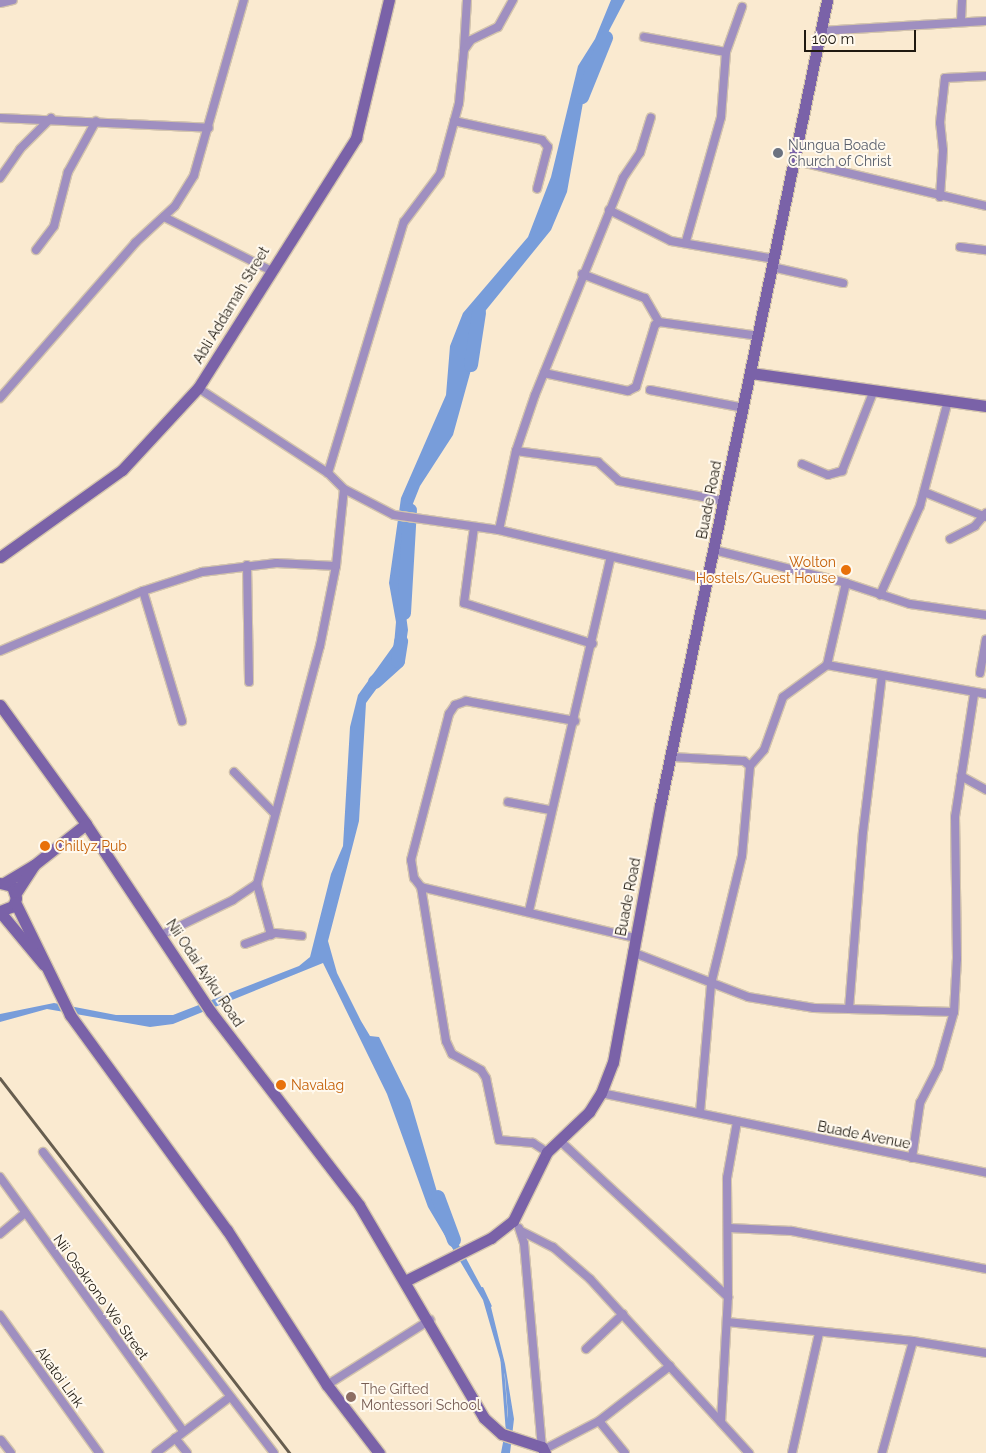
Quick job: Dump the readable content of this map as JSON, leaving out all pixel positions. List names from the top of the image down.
{
  "streets": {
    "street": [
      "Abli Addamah Street",
      "Buade Road",
      "Nii Odai Ayiku Road",
      "Buade Avenue",
      "Nii Osokrono We Street",
      "Akatoi Link"
    ]
  },
  "crossings": [
    ["Buade Road", "Buade Avenue"]
  ],
  "places": [
    "Nungua Boade Church of Christ",
    "Wolton Hostels/Guest House",
    "Chillyz Pub",
    "Navalag",
    "The Gifted Montessori School"
  ],
  "scale_bar": "100 m"
}
